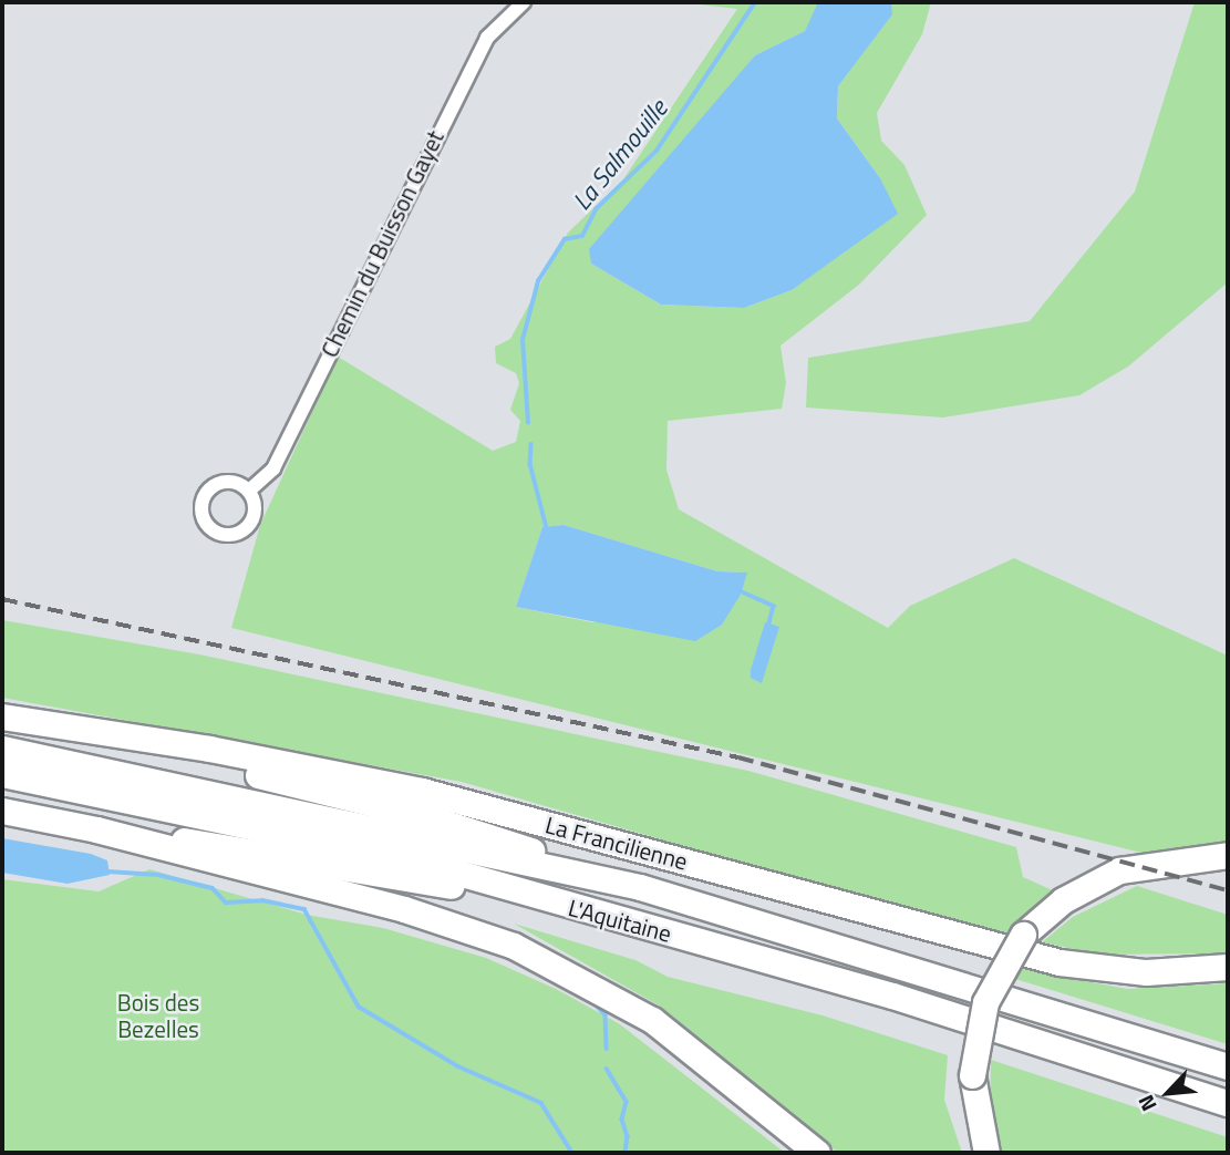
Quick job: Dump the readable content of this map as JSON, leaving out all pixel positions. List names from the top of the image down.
{
  "streets": {
    "highway": ["La Francilienne", "L'Aquitaine"],
    "street": ["Chemin du Buisson Gayet"]
  },
  "water": ["La Salmouille"],
  "parks": ["Bois des Bezelles"],
  "north": "bottom left"
}
